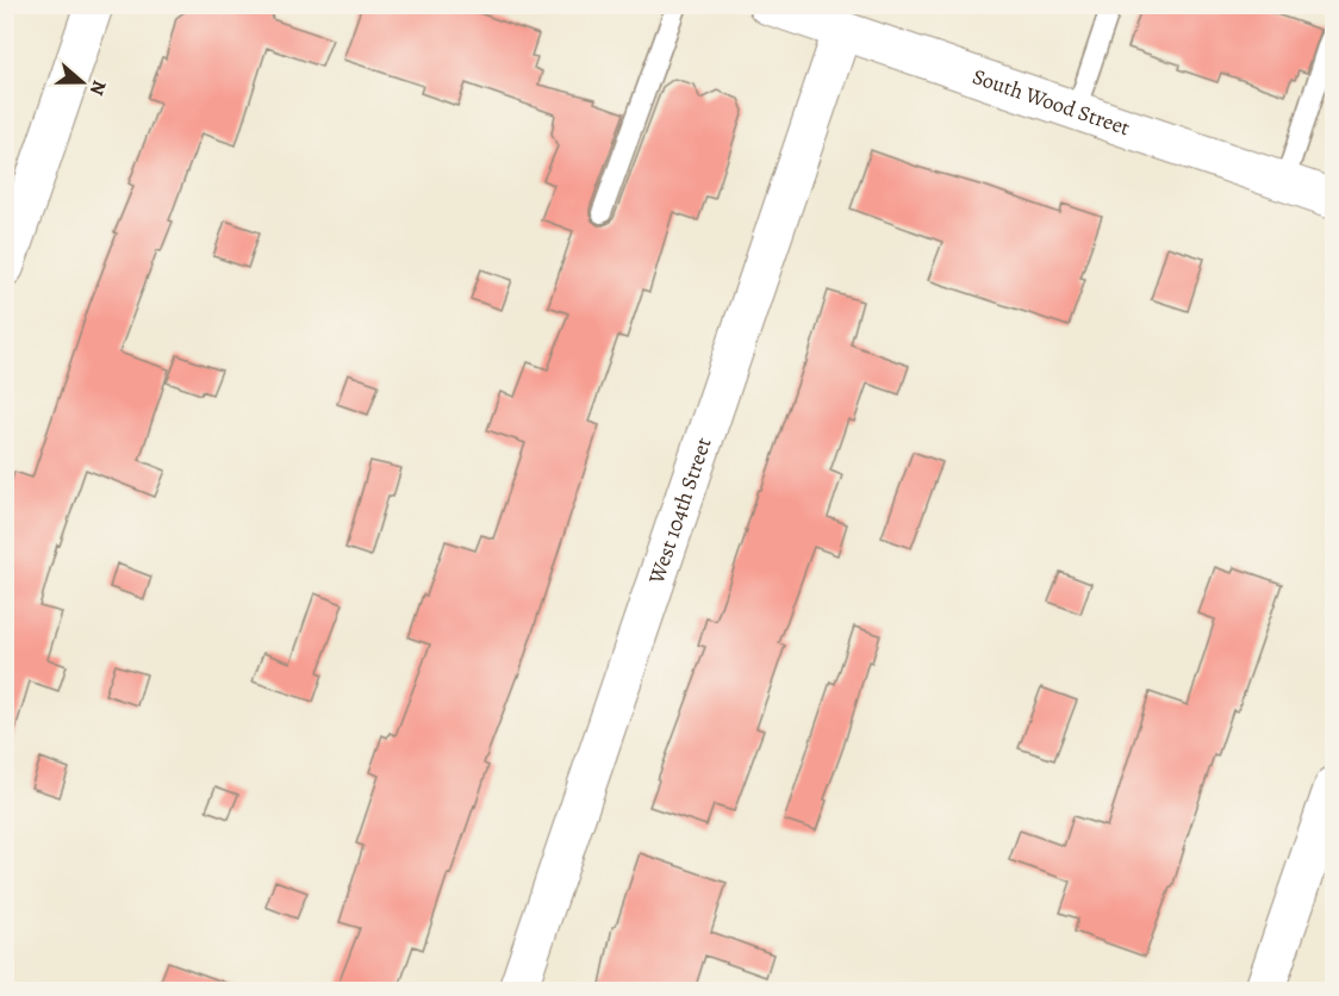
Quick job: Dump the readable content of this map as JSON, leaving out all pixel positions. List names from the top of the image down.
{
  "streets": {
    "street": ["South Wood Street", "West 104th Street"]
  },
  "crossings": [
    ["South Wood Street", "West 104th Street"]
  ],
  "north": "right"
}
